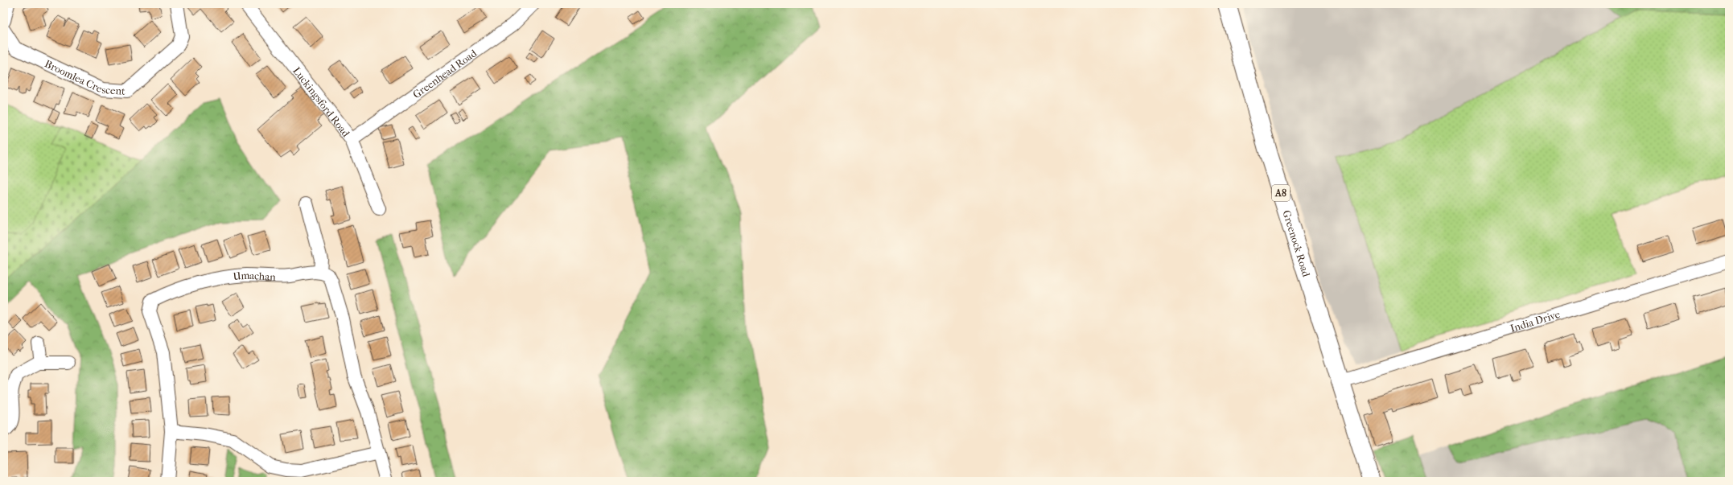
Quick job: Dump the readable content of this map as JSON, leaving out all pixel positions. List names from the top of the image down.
{
  "streets": {
    "main road": ["A8", "Greenock Road"],
    "street": [
      "Greenhead Road",
      "Broomlea Crescent",
      "Luckingsford Road",
      "Umachan",
      "India Drive"
    ]
  },
  "crossings": [
    ["Greenhead Road", "Luckingsford Road"],
    ["Greenock Road", "India Drive"]
  ]
}
